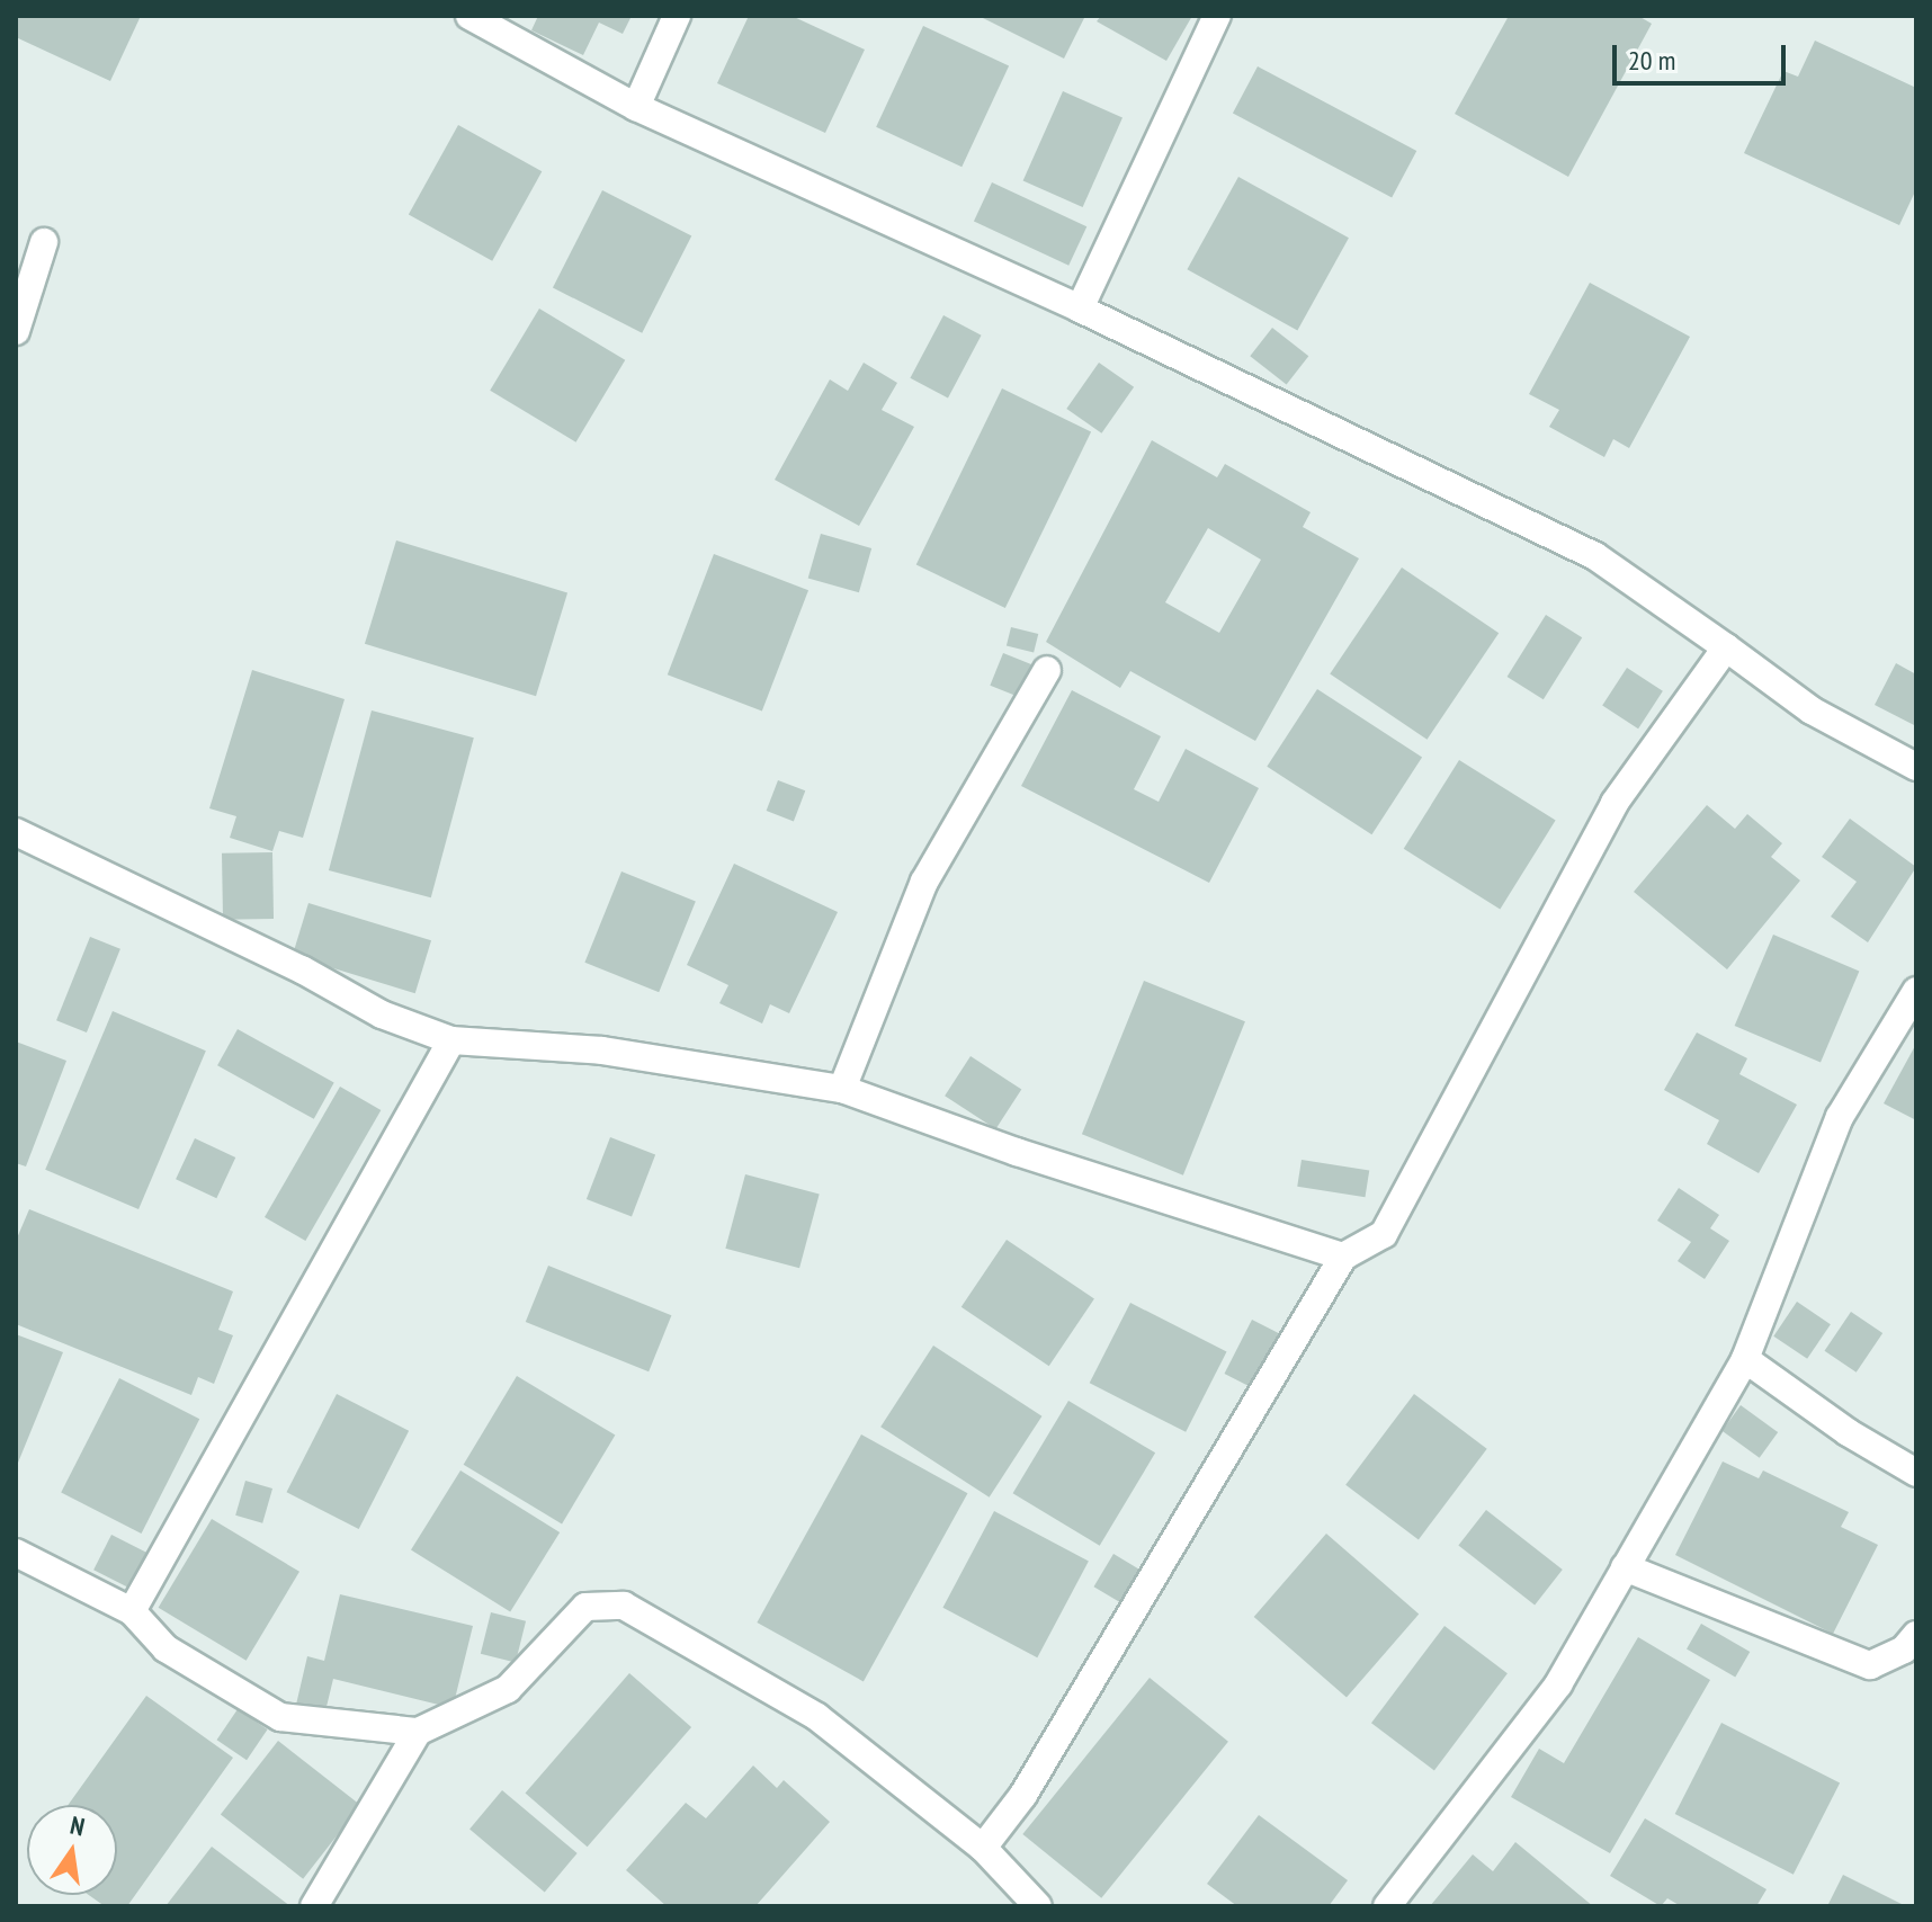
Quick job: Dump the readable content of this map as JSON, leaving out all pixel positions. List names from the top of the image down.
{
  "scale_bar": "20 m",
  "north": "top"
}
